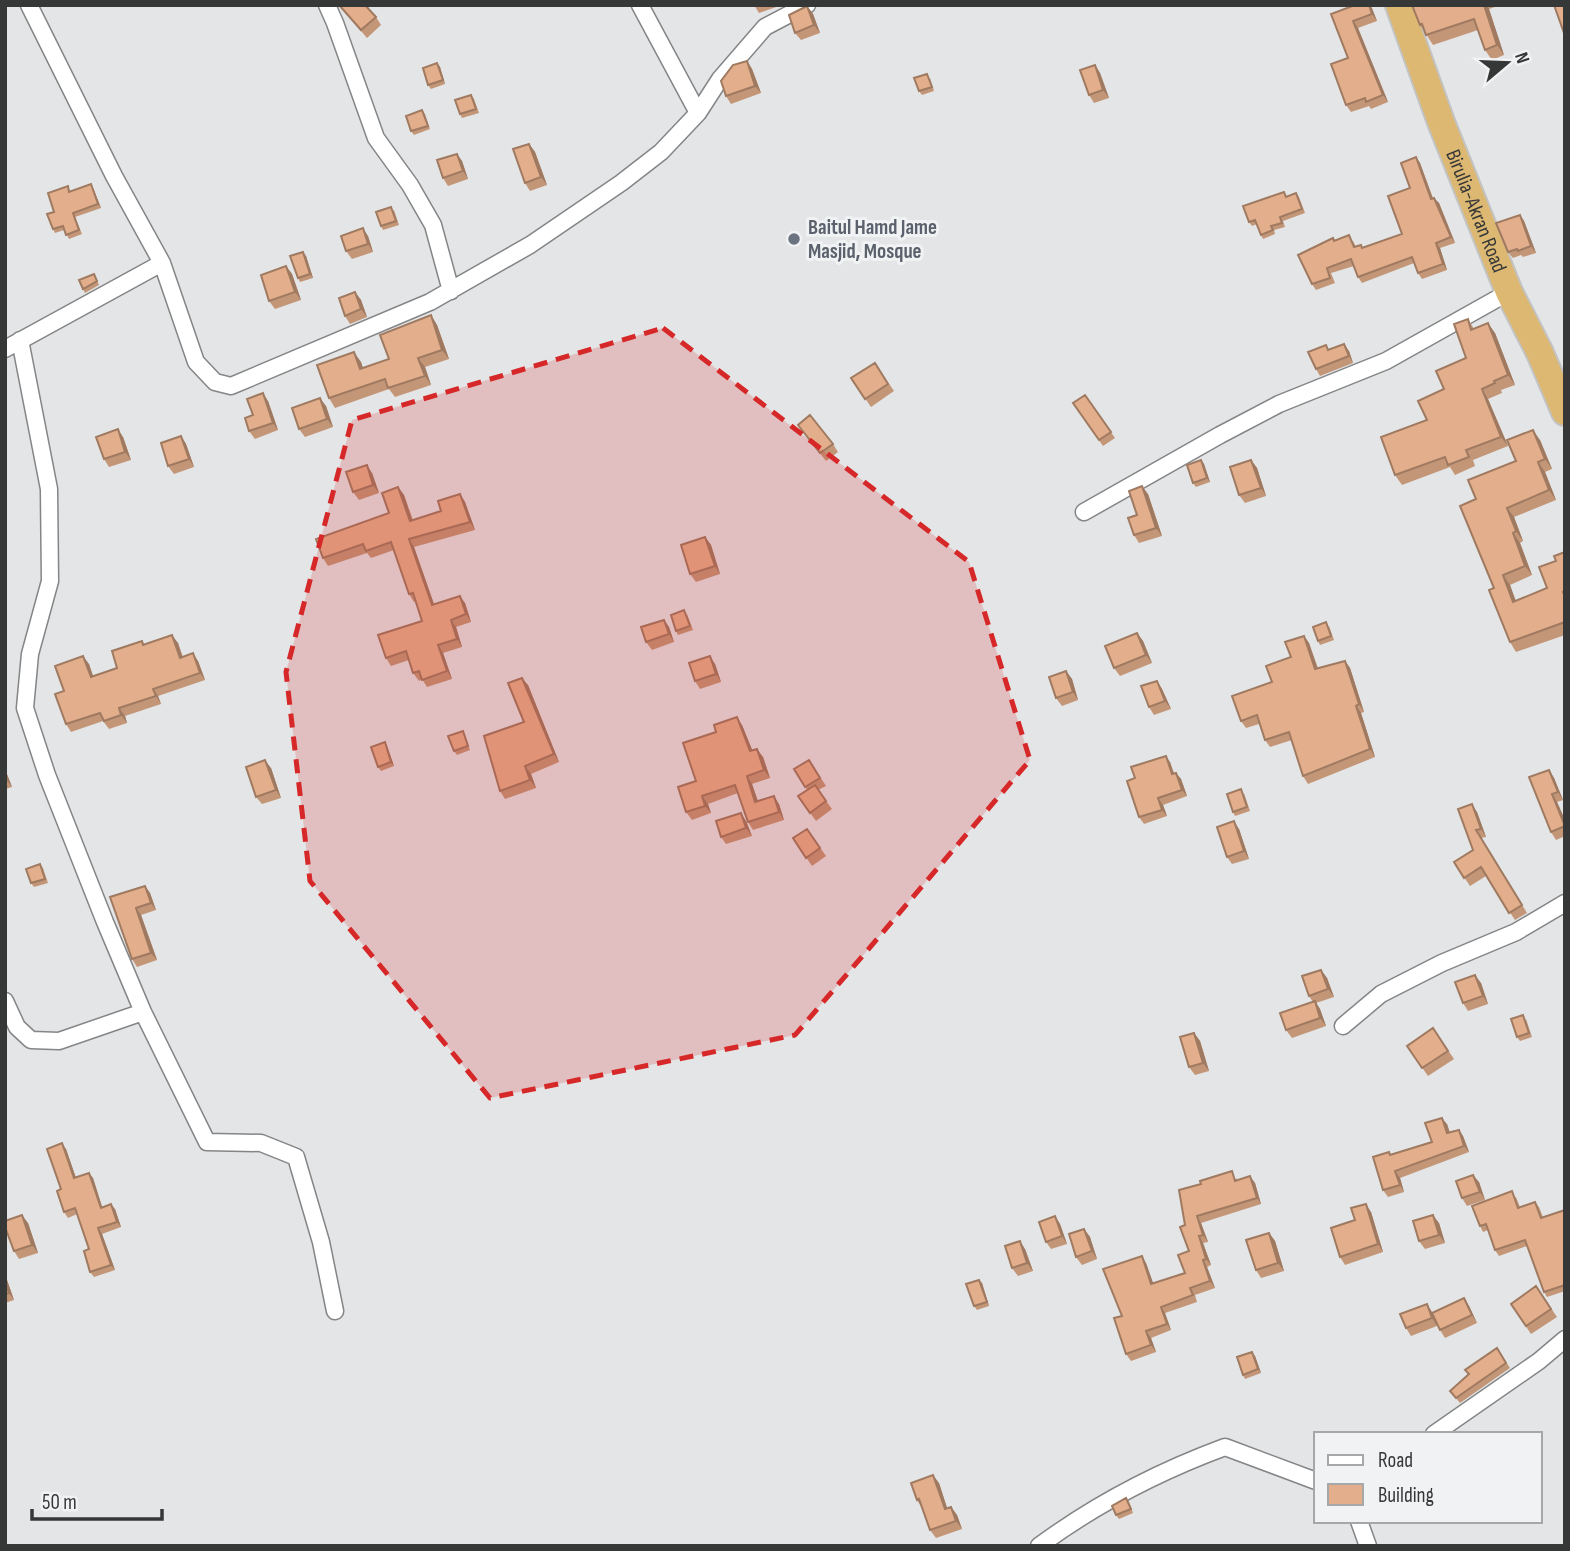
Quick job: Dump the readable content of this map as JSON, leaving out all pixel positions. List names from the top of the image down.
{
  "streets": {
    "highway": ["Birulia-Akran Road"]
  },
  "places": ["Baitul Hamd Jame Masjid, Mosque"],
  "legend": ["Road", "Building"],
  "scale_bar": "50 m",
  "north": "right"
}
